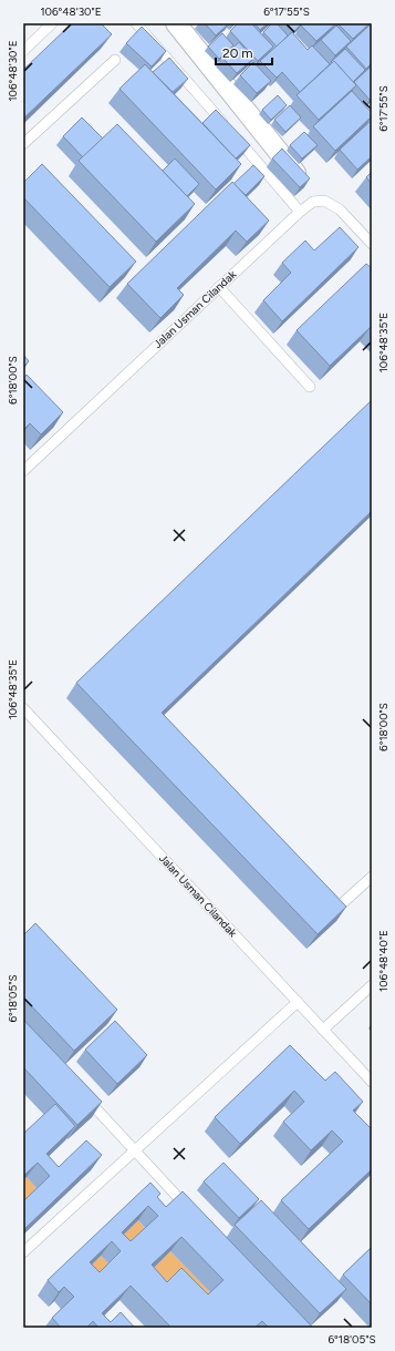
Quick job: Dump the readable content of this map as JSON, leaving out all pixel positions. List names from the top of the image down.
{
  "streets": {
    "lane": ["Jalan Usman Cilandak"]
  },
  "scale_bar": "20 m",
  "coordinates": [
    "106°48'30\"E",
    "6°17'55\"S",
    "106°48'35\"E",
    "6°18'00\"S",
    "106°48'40\"E",
    "6°18'05\"S"
  ]
}
